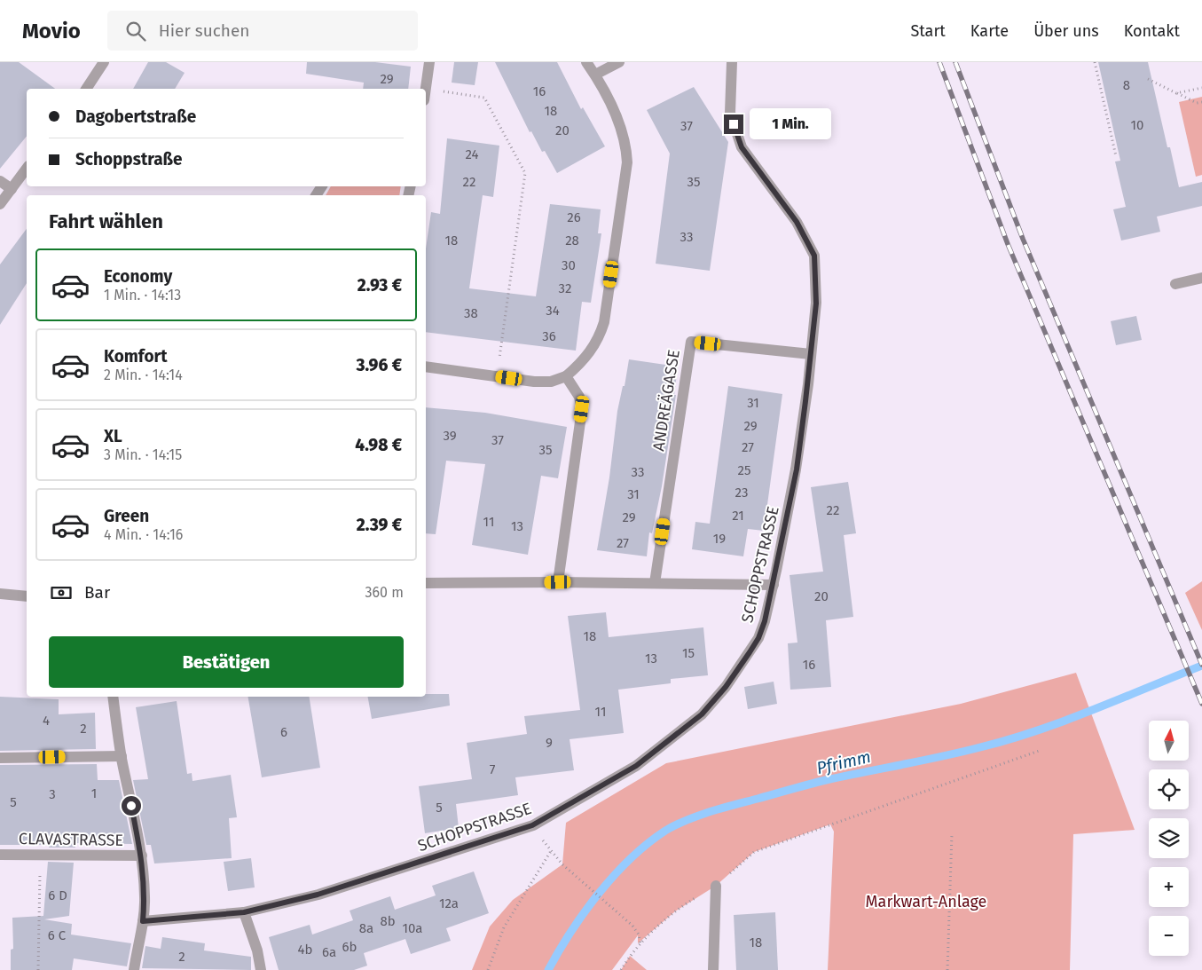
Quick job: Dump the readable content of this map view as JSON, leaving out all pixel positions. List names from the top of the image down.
{
  "streets": {
    "street": ["ANDREÄGASSE", "SCHOPPSTRASSE", "CLAVASTRASSE"]
  },
  "crossings": [
    ["ANDREÄGASSE", "SCHOPPSTRASSE"]
  ],
  "water": ["Pfrimm"],
  "parks": ["Markwart-Anlage"],
  "house_numbers": [
    "29",
    "8",
    "16",
    "18",
    "10",
    "37",
    "20",
    "24",
    "22",
    "35",
    "26",
    "33",
    "18",
    "28",
    "30",
    "32",
    "34",
    "38",
    "36",
    "31",
    "29",
    "39",
    "37",
    "27",
    "35",
    "25",
    "33",
    "23",
    "31",
    "22",
    "21",
    "29",
    "11",
    "13",
    "19",
    "27",
    "20",
    "18",
    "15",
    "13",
    "16",
    "11",
    "4",
    "2",
    "6",
    "9",
    "7",
    "1",
    "3",
    "5",
    "5",
    "6 D",
    "12a",
    "8b",
    "8a",
    "10a",
    "6 C",
    "18",
    "6b",
    "4b",
    "6a",
    "2"
  ],
  "north": "top",
  "page": {
    "header": "Movio",
    "search": "Hier suchen",
    "nav": [
      "Start",
      "Karte",
      "Über uns",
      "Kontakt"
    ],
    "banner": ["Dagobertstraße", "Schoppstraße"],
    "bubble": "1 Min.",
    "heading": "Fahrt wählen",
    "list": [
      {
        "name": "Economy",
        "note": "1 Min. · 14:13",
        "value": "2.93 €"
      },
      {
        "name": "Komfort",
        "note": "2 Min. · 14:14",
        "value": "3.96 €"
      },
      {
        "name": "XL",
        "note": "3 Min. · 14:15",
        "value": "4.98 €"
      },
      {
        "name": "Green",
        "note": "4 Min. · 14:16",
        "value": "2.39 €"
      }
    ],
    "pay": ["Bar", "360 m"],
    "buttons": "Bestätigen",
    "map_buttons": ["+", "−"]
  }
}
